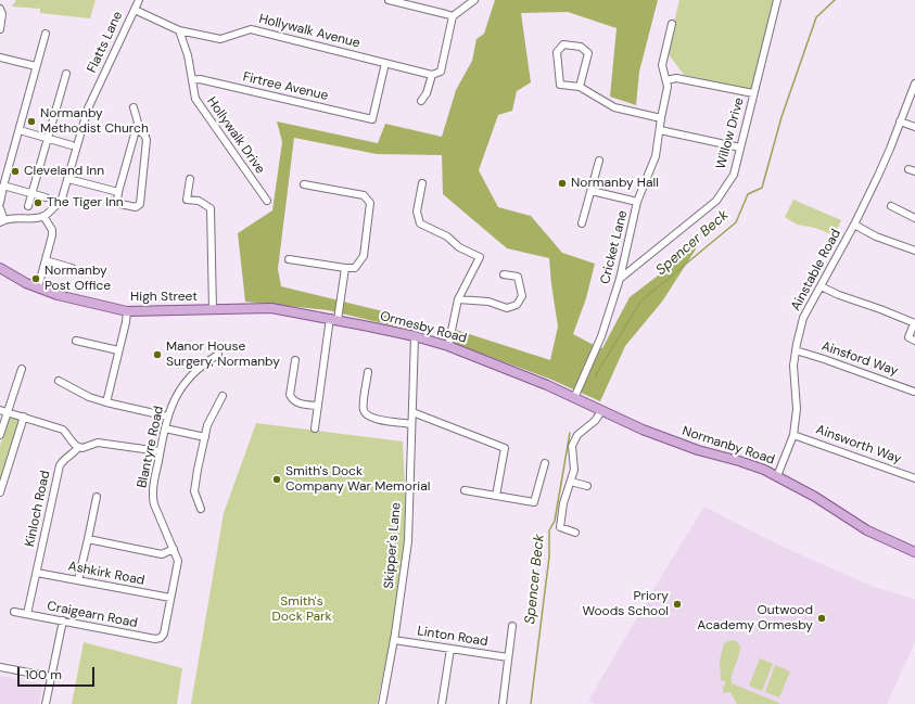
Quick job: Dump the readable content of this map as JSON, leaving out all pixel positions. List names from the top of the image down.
{
  "streets": {
    "main road": ["High Street", "Ormesby Road", "Normanby Road"],
    "street": [
      "Hollywalk Avenue",
      "Flatts Lane",
      "Firtree Avenue",
      "Willow Drive",
      "Hollywalk Drive",
      "Cricket Lane",
      "Ainstable Road",
      "Ainsford Way",
      "Ainsworth Way",
      "Blantyre Road",
      "Kinloch Road",
      "Skipper's Lane",
      "Ashkirk Road",
      "Craigearn Road",
      "Linton Road"
    ]
  },
  "crossings": [
    ["Hollywalk Avenue", "Flatts Lane"],
    ["Hollywalk Avenue", "Firtree Avenue"],
    ["Hollywalk Avenue", "Hollywalk Drive"],
    ["Firtree Avenue", "Hollywalk Drive"],
    ["Willow Drive", "Cricket Lane"],
    ["Cricket Lane", "Ormesby Road"],
    ["Cricket Lane", "Normanby Road"],
    ["Ainstable Road", "Ainsford Way"],
    ["Ainstable Road", "Ainsworth Way"],
    ["Ainstable Road", "Normanby Road"],
    ["High Street", "Ormesby Road"],
    ["Ormesby Road", "Normanby Road"],
    ["Ormesby Road", "Skipper's Lane"],
    ["Blantyre Road", "Ashkirk Road"],
    ["Blantyre Road", "Craigearn Road"],
    ["Kinloch Road", "Ashkirk Road"],
    ["Kinloch Road", "Craigearn Road"],
    ["Skipper's Lane", "Linton Road"]
  ],
  "water": ["Spencer Beck"],
  "parks": ["Smith's Dock Park"],
  "places": [
    "Normanby Methodist Church",
    "Cleveland Inn",
    "Normanby Hall",
    "The Tiger Inn",
    "Normanby Post Office",
    "Manor House Surgery, Normanby",
    "Smith's Dock Company War Memorial",
    "Priory Woods School",
    "Outwood Academy Ormesby"
  ],
  "scale_bar": "100 m"
}
